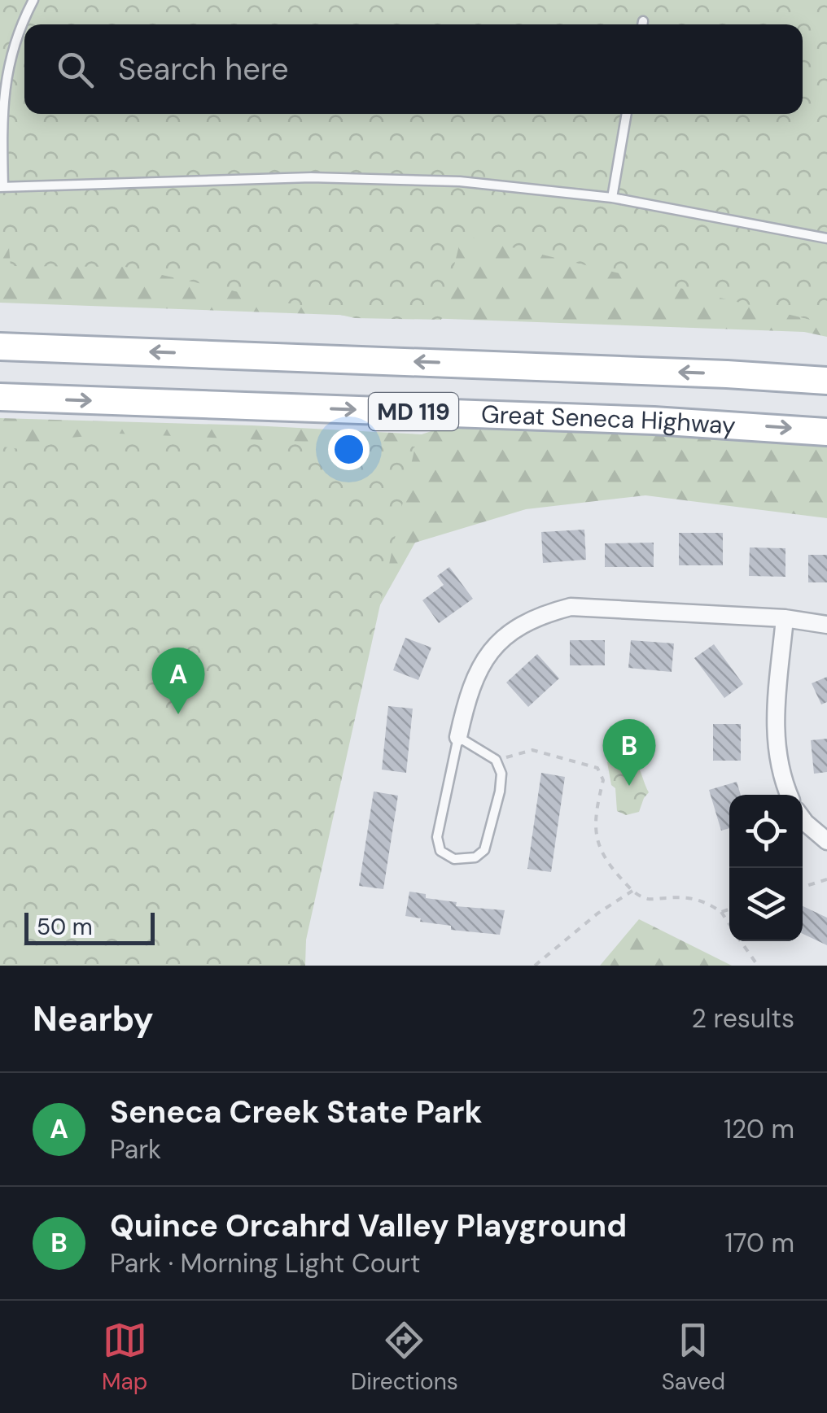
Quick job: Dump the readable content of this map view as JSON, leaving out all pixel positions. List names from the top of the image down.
{
  "streets": {
    "main road": ["MD 119", "Great Seneca Highway"]
  },
  "scale_bar": "50 m",
  "page": {
    "search": "Search here",
    "pins": ["A", "B"],
    "scale": "50 m",
    "heading": ["Nearby", "2 results"],
    "list": [
      {
        "mark": "A",
        "name": "Seneca Creek State Park",
        "note": "Park",
        "value": "120 m"
      },
      {
        "mark": "B",
        "name": "Quince Orcahrd Valley Playground",
        "note": "Park · Morning Light Court",
        "value": "170 m"
      }
    ],
    "nav": ["Map", "Directions", "Saved"]
  }
}
